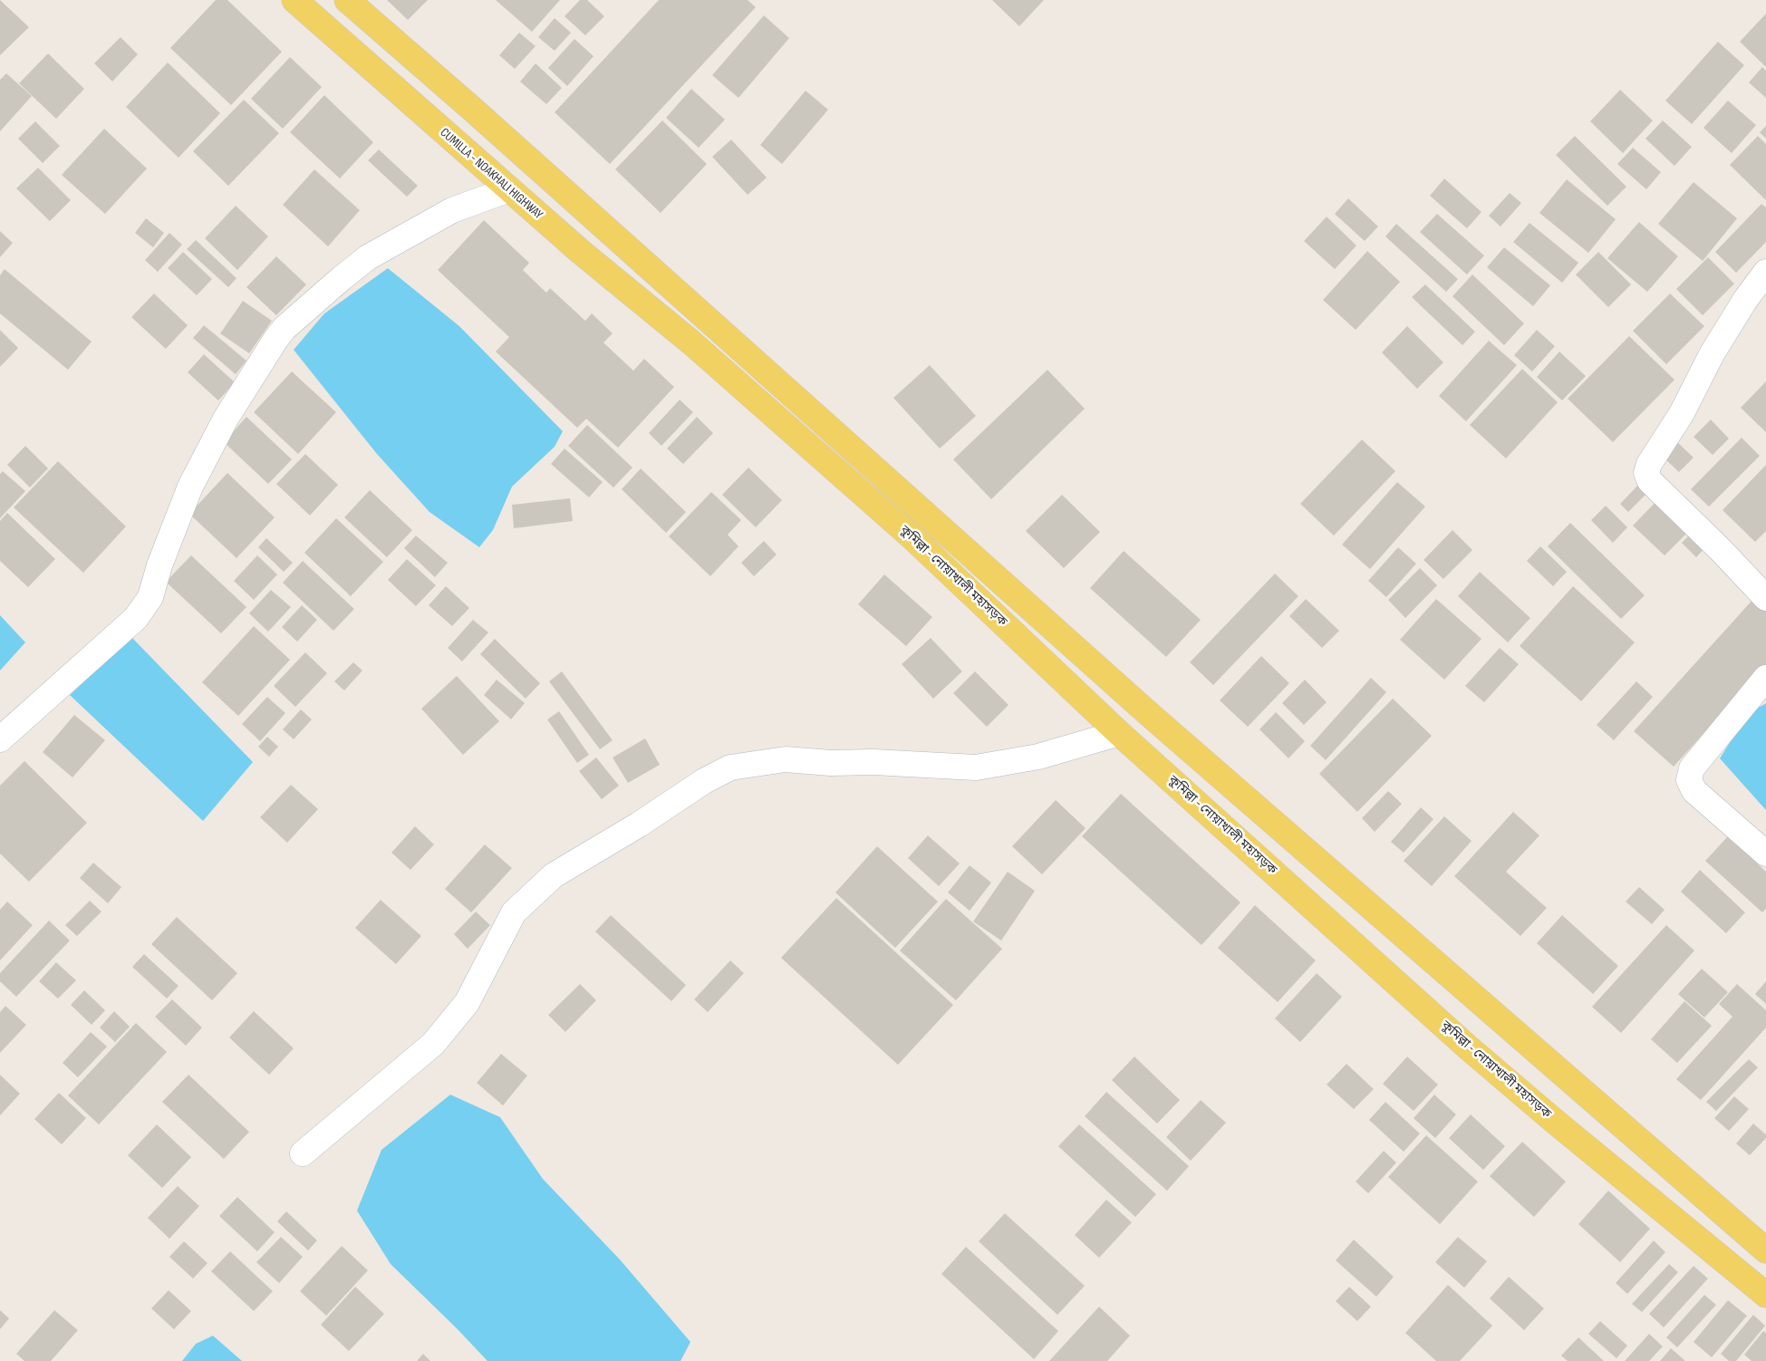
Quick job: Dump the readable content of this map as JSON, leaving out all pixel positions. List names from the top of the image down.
{
  "streets": {
    "main road": ["CUMILLA - NOAKHALI HIGHWAY", "কুমিল্লা - নোয়াখালী মহাসড়ক"]
  },
  "crossings": [
    ["CUMILLA - NOAKHALI HIGHWAY", "কুমিল্লা - নোয়াখালী মহাসড়ক"]
  ]
}
